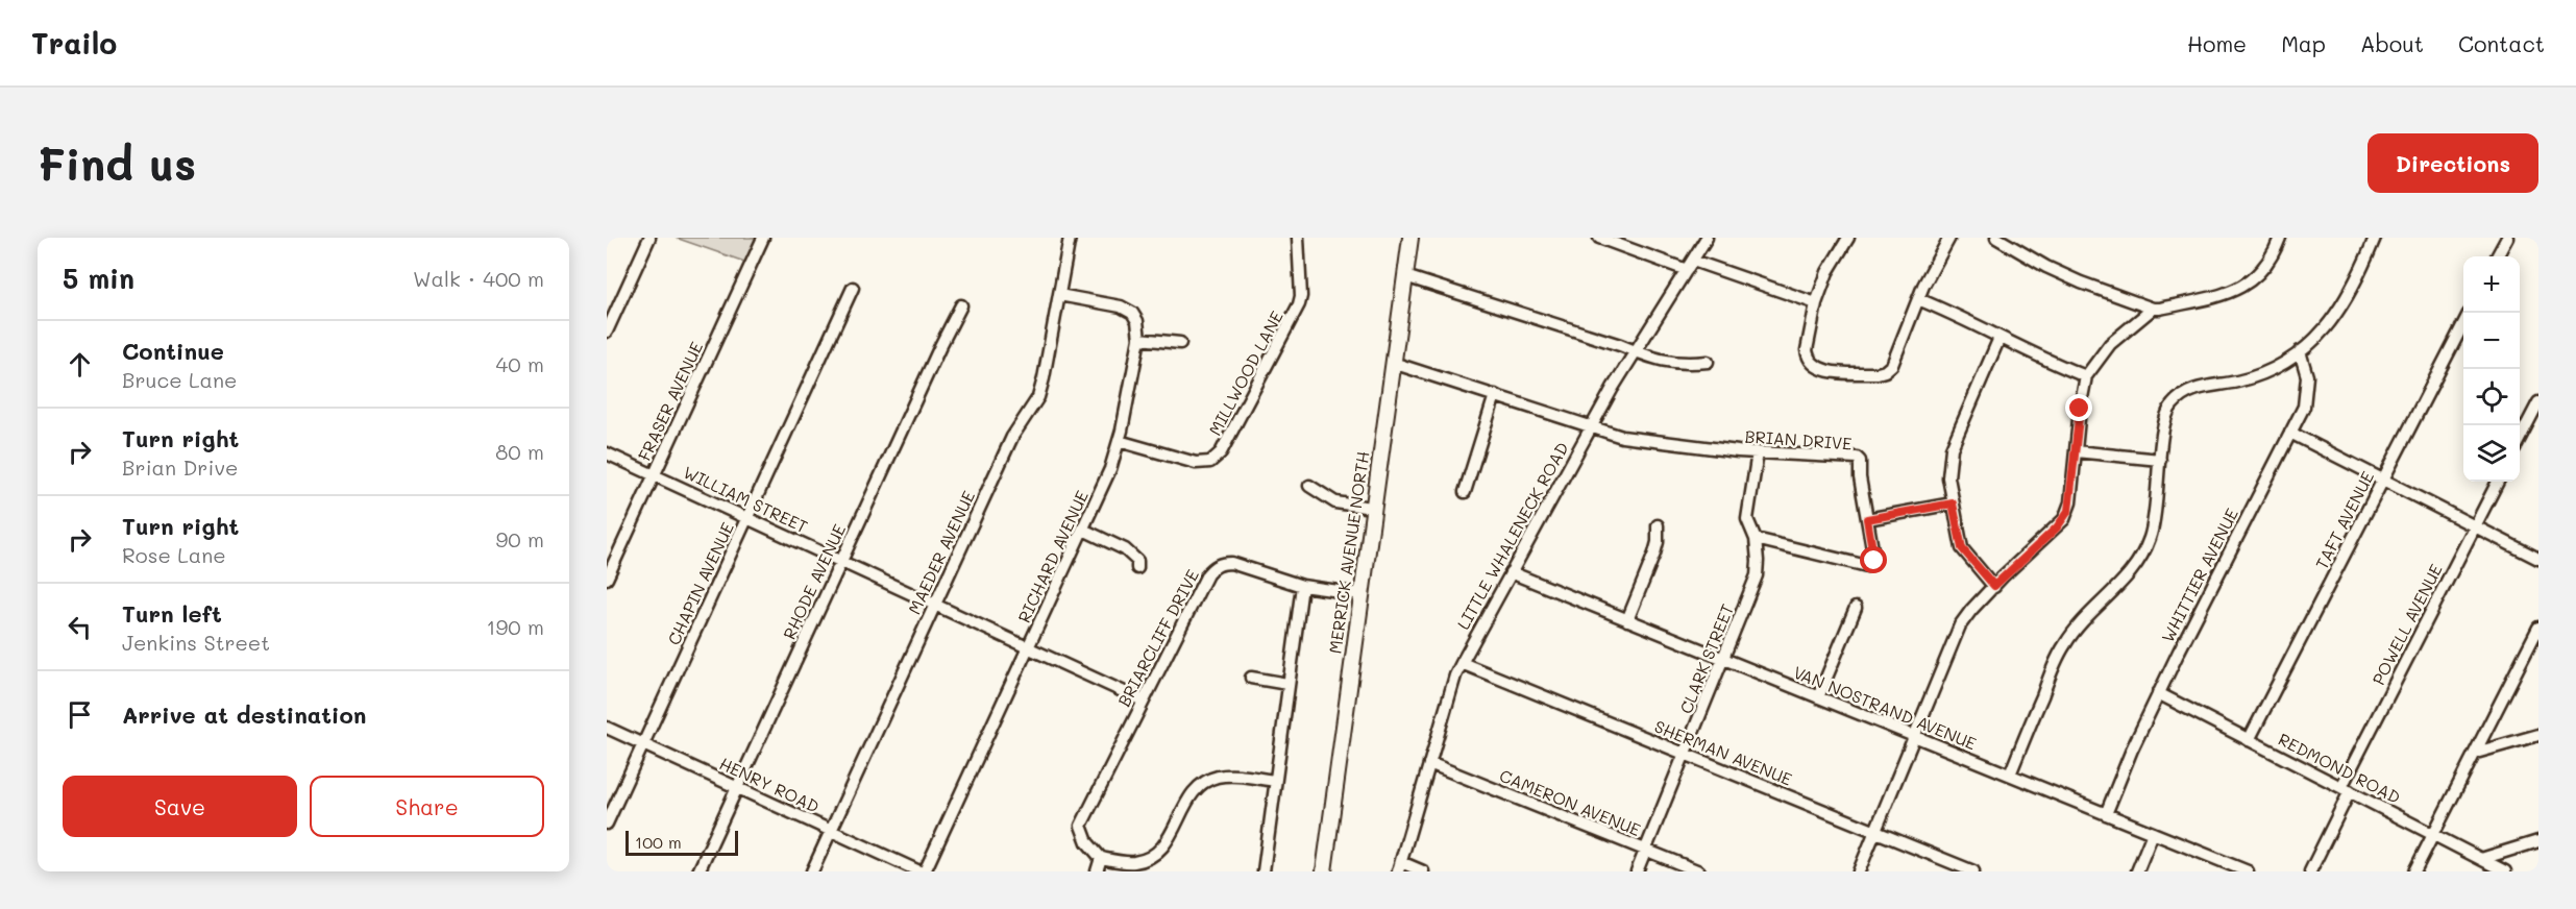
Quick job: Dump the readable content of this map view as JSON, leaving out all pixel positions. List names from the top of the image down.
{
  "streets": {
    "main road": ["MERRICK AVENUE NORTH"],
    "street": [
      "MILLWOOD LANE",
      "FRASER AVENUE",
      "BRIAN DRIVE",
      "WILLIAM STREET",
      "TAFT AVENUE",
      "LITTLE WHALENECK ROAD",
      "MAEDER AVENUE",
      "RICHARD AVENUE",
      "WHITTIER AVENUE",
      "RHODE AVENUE",
      "CHAPIN AVENUE",
      "POWELL AVENUE",
      "BRIARCLIFF DRIVE",
      "CLARK STREET",
      "VAN NOSTRAND AVENUE",
      "SHERMAN AVENUE",
      "REDMOND ROAD",
      "HENRY ROAD",
      "CAMERON AVENUE"
    ]
  },
  "crossings": [
    ["MILLWOOD LANE", "RICHARD AVENUE"],
    ["FRASER AVENUE", "WILLIAM STREET"],
    ["BRIAN DRIVE", "LITTLE WHALENECK ROAD"],
    ["BRIAN DRIVE", "MERRICK AVENUE NORTH"],
    ["BRIAN DRIVE", "CLARK STREET"],
    ["WILLIAM STREET", "MAEDER AVENUE"],
    ["WILLIAM STREET", "RICHARD AVENUE"],
    ["WILLIAM STREET", "RHODE AVENUE"],
    ["WILLIAM STREET", "CHAPIN AVENUE"],
    ["WILLIAM STREET", "BRIARCLIFF DRIVE"],
    ["TAFT AVENUE", "REDMOND ROAD"],
    ["LITTLE WHALENECK ROAD", "VAN NOSTRAND AVENUE"],
    ["LITTLE WHALENECK ROAD", "SHERMAN AVENUE"],
    ["LITTLE WHALENECK ROAD", "CAMERON AVENUE"],
    ["MAEDER AVENUE", "HENRY ROAD"],
    ["MERRICK AVENUE NORTH", "BRIARCLIFF DRIVE"],
    ["WHITTIER AVENUE", "VAN NOSTRAND AVENUE"],
    ["WHITTIER AVENUE", "REDMOND ROAD"],
    ["RHODE AVENUE", "HENRY ROAD"],
    ["CHAPIN AVENUE", "HENRY ROAD"],
    ["POWELL AVENUE", "REDMOND ROAD"],
    ["CLARK STREET", "VAN NOSTRAND AVENUE"],
    ["CLARK STREET", "SHERMAN AVENUE"],
    ["CLARK STREET", "CAMERON AVENUE"]
  ],
  "scale_bar": "100 m",
  "page": {
    "header": "Trailo",
    "nav": [
      "Home",
      "Map",
      "About",
      "Contact"
    ],
    "buttons": [
      "Directions",
      ["Save", "Share"]
    ],
    "title": "Find us",
    "heading": ["5 min", "Walk · 400 m"],
    "map_buttons": ["+", "−"],
    "list": [
      ["Continue", "Bruce Lane", "40 m"],
      ["Turn right", "Brian Drive", "80 m"],
      ["Turn right", "Rose Lane", "90 m"],
      ["Turn left", "Jenkins Street", "190 m"],
      "Arrive at destination"
    ],
    "scale": "100 m"
  }
}
